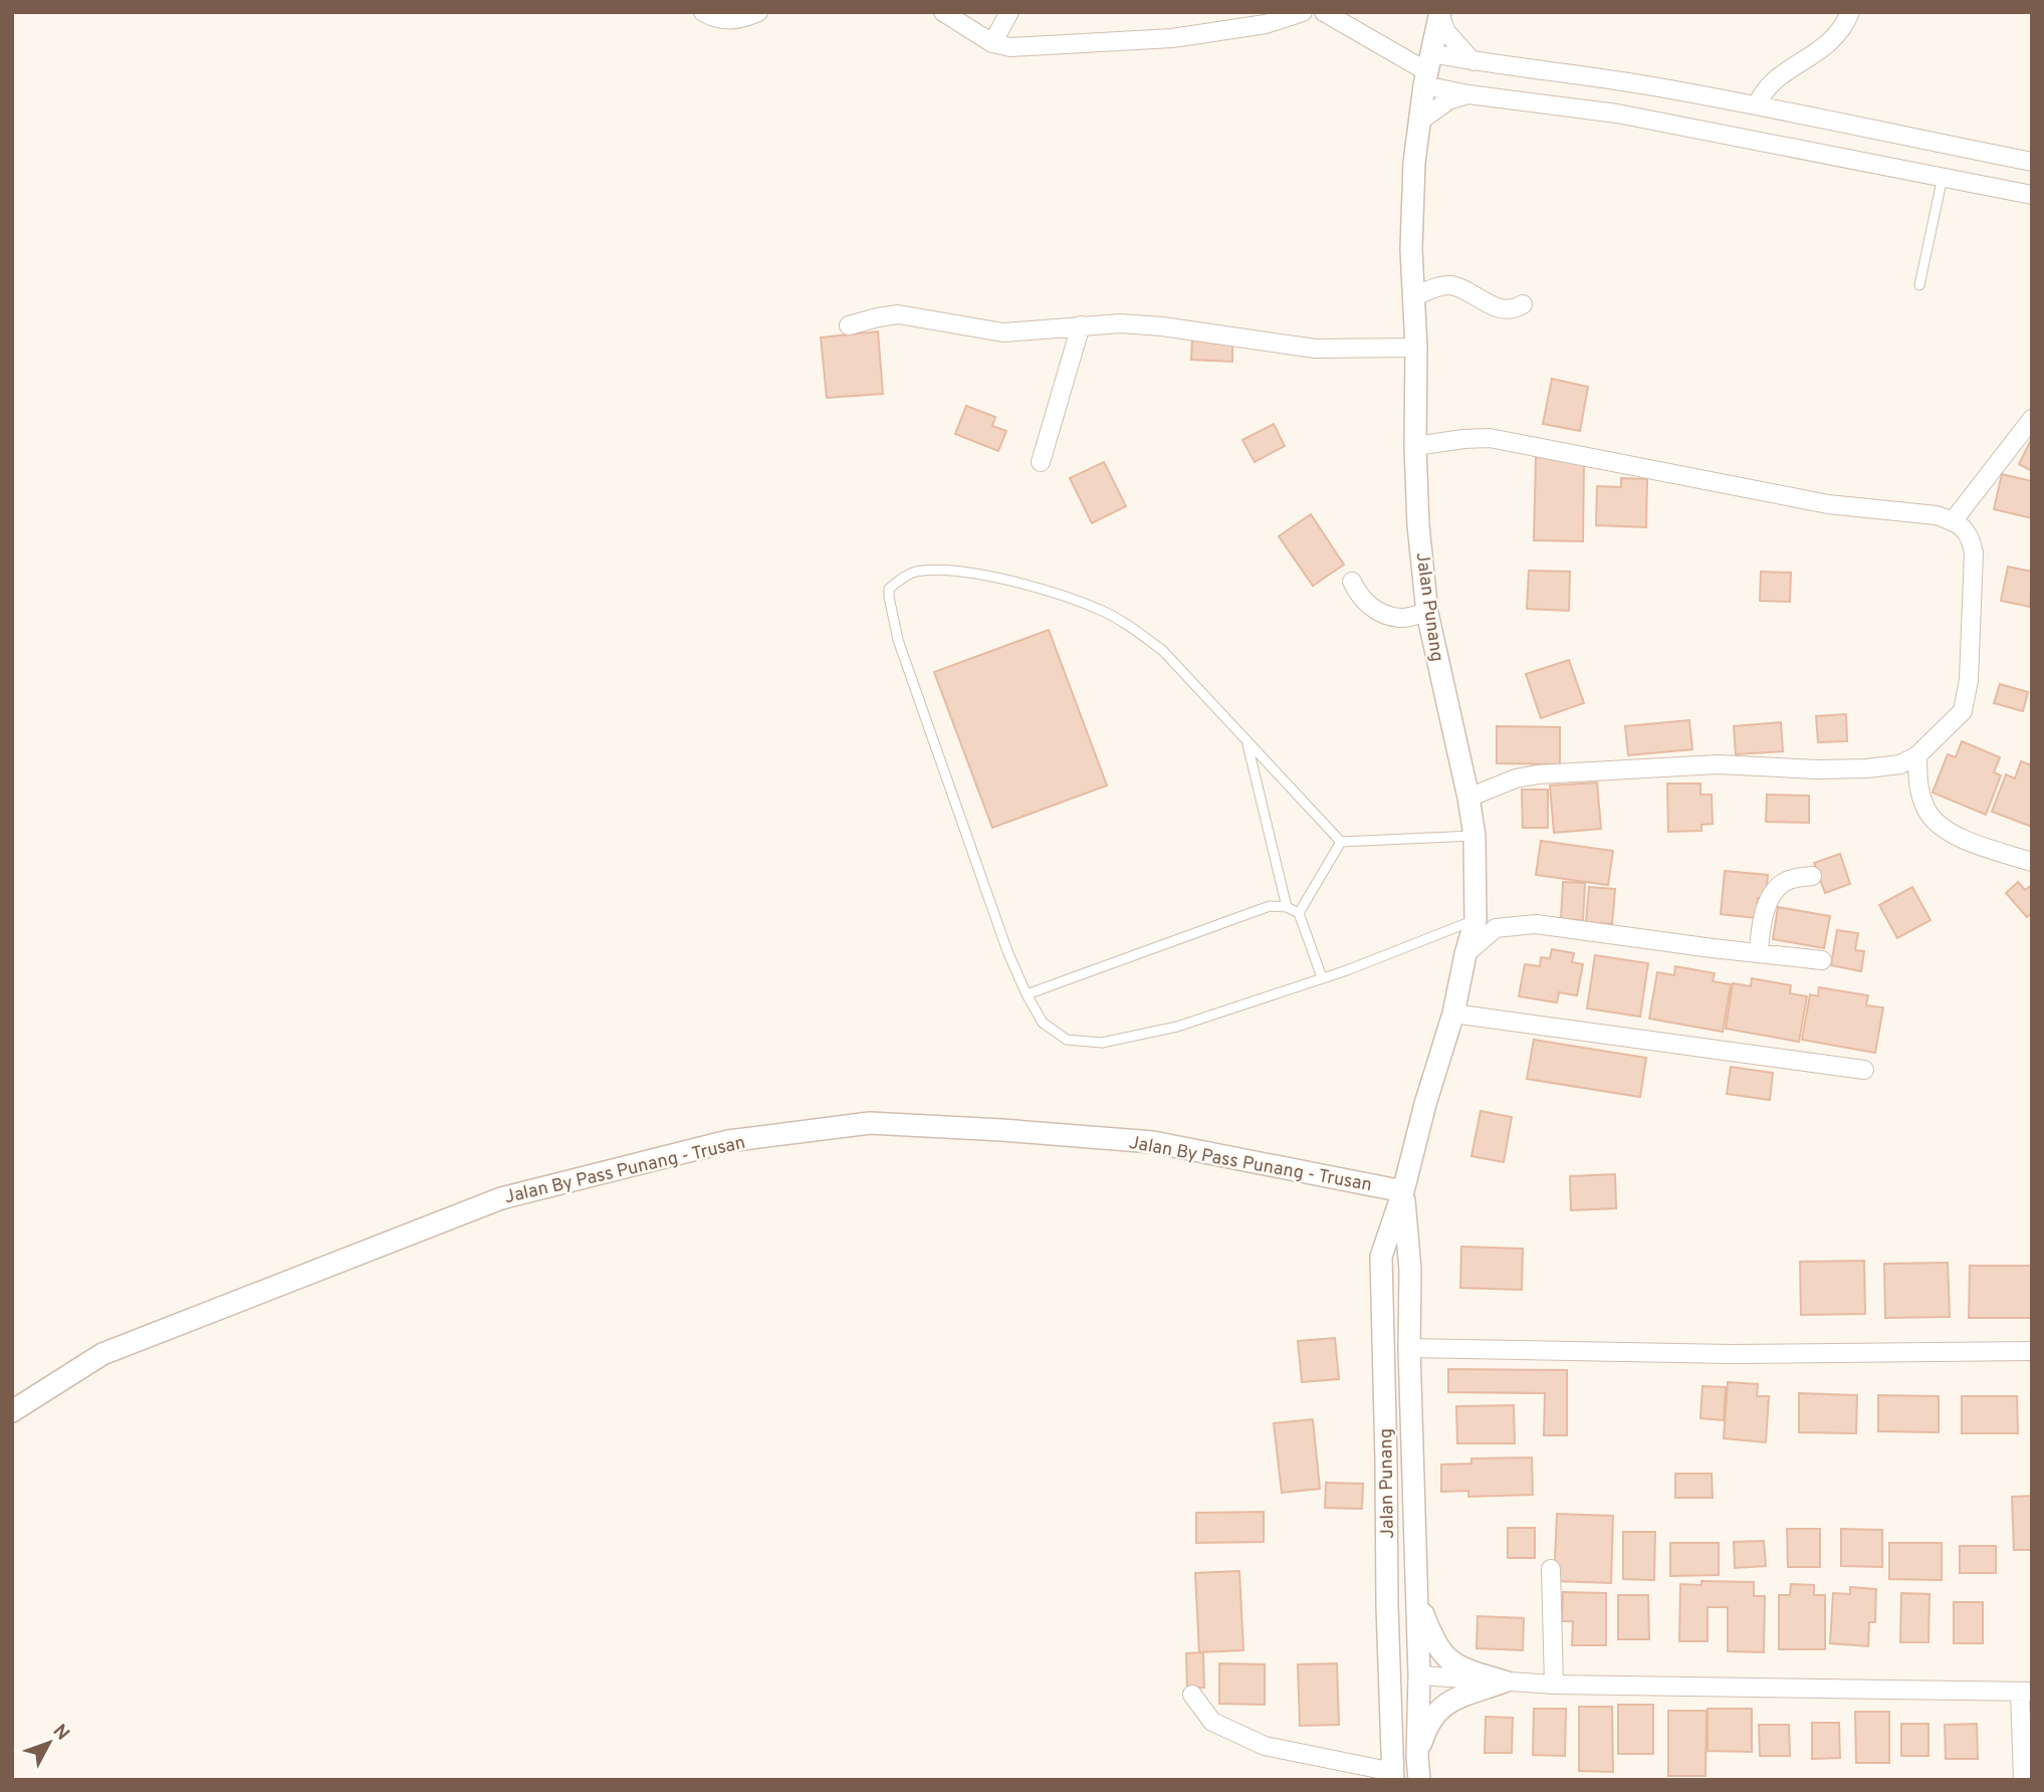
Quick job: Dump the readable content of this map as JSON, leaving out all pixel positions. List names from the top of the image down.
{
  "streets": {
    "street": ["Jalan Punang", "Jalan By Pass Punang - Trusan"]
  },
  "crossings": [
    ["Jalan Punang", "Jalan By Pass Punang - Trusan"]
  ],
  "north": "top right"
}
